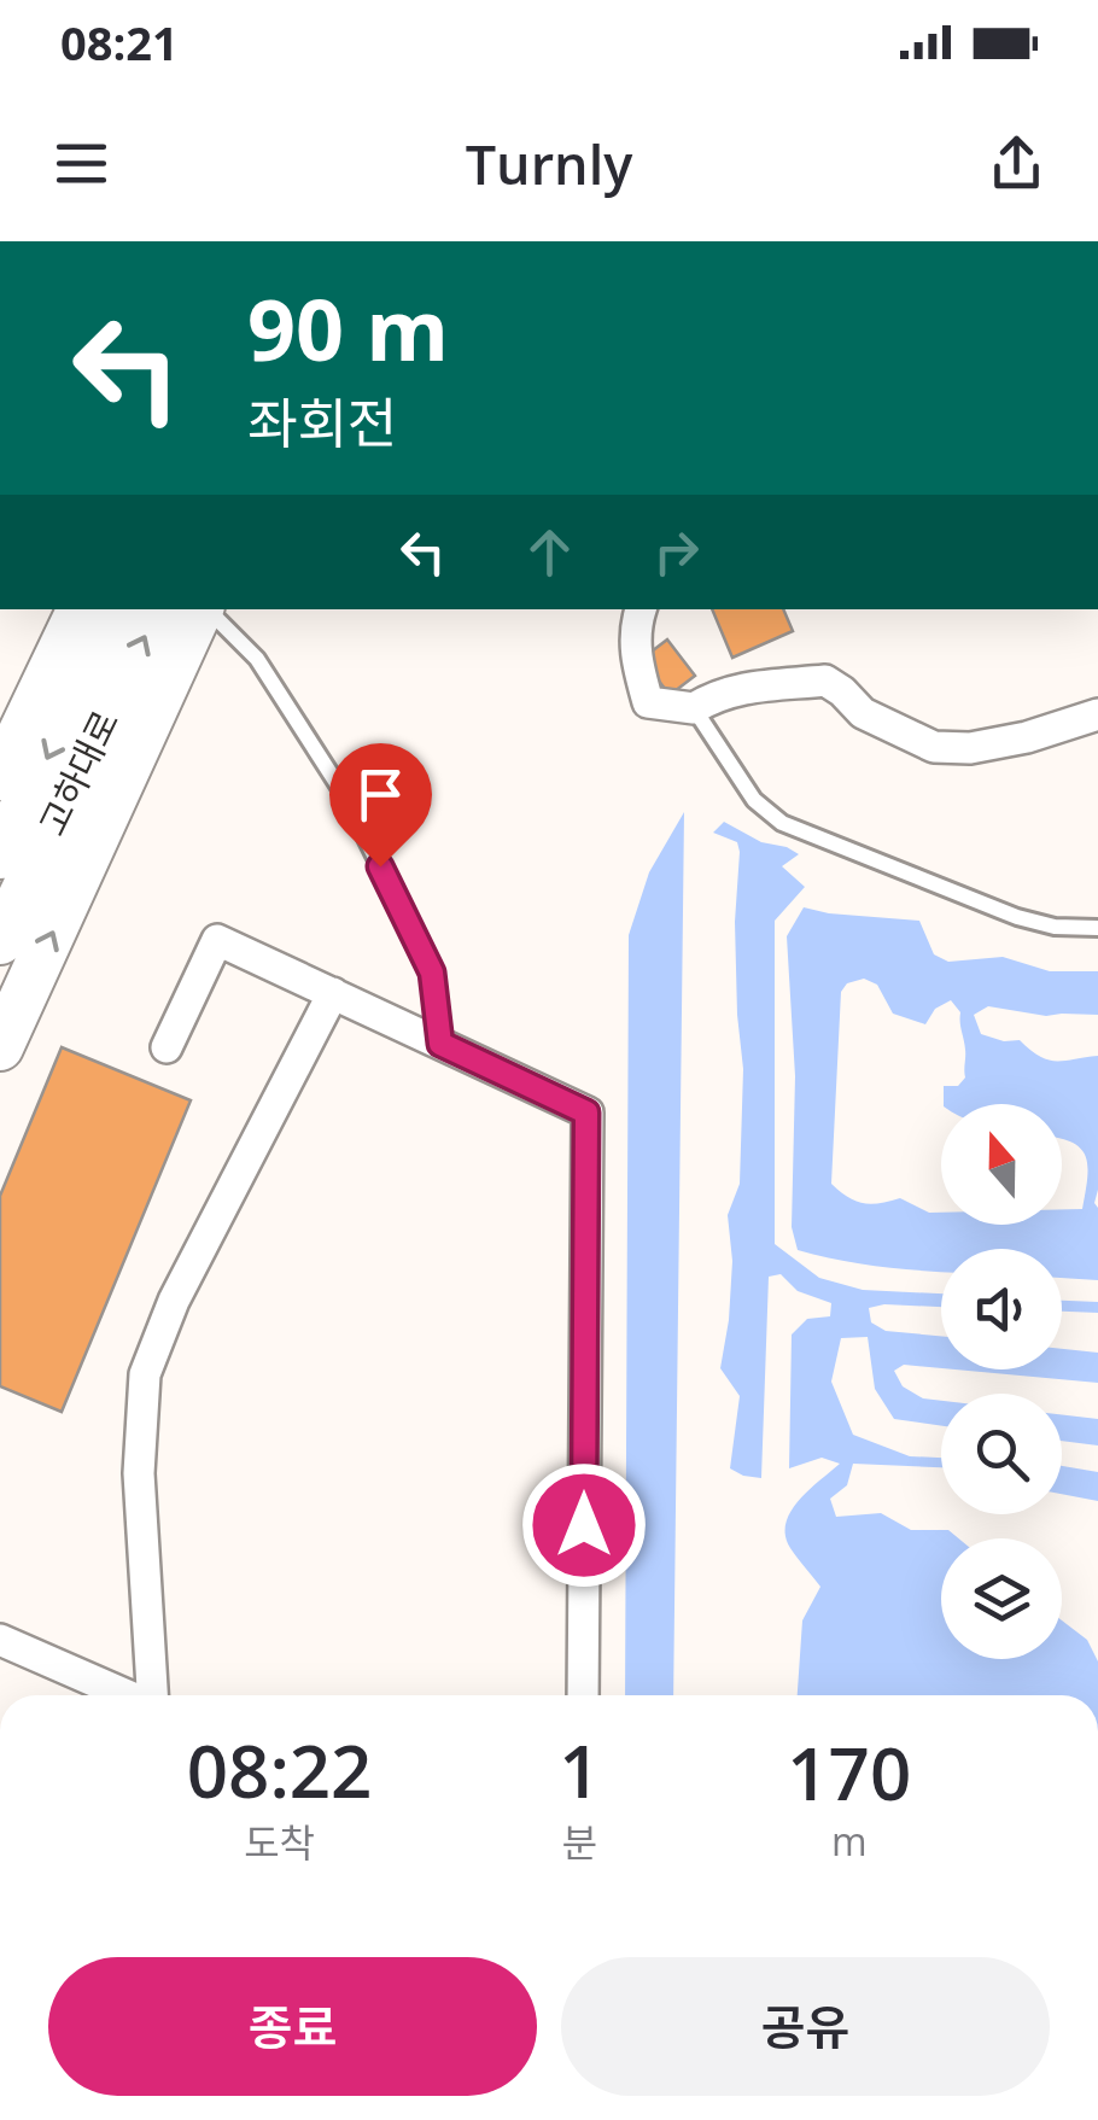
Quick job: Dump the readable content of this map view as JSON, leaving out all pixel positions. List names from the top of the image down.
{
  "streets": {
    "main road": ["고하대로"]
  },
  "north": "top",
  "page": {
    "status": "08:21",
    "header": "Turnly",
    "turn": ["90 m", "좌회전"],
    "eta": [
      "08:22",
      "도착",
      "1",
      "분",
      "170",
      "m"
    ],
    "buttons": ["종료", "공유"]
  }
}
